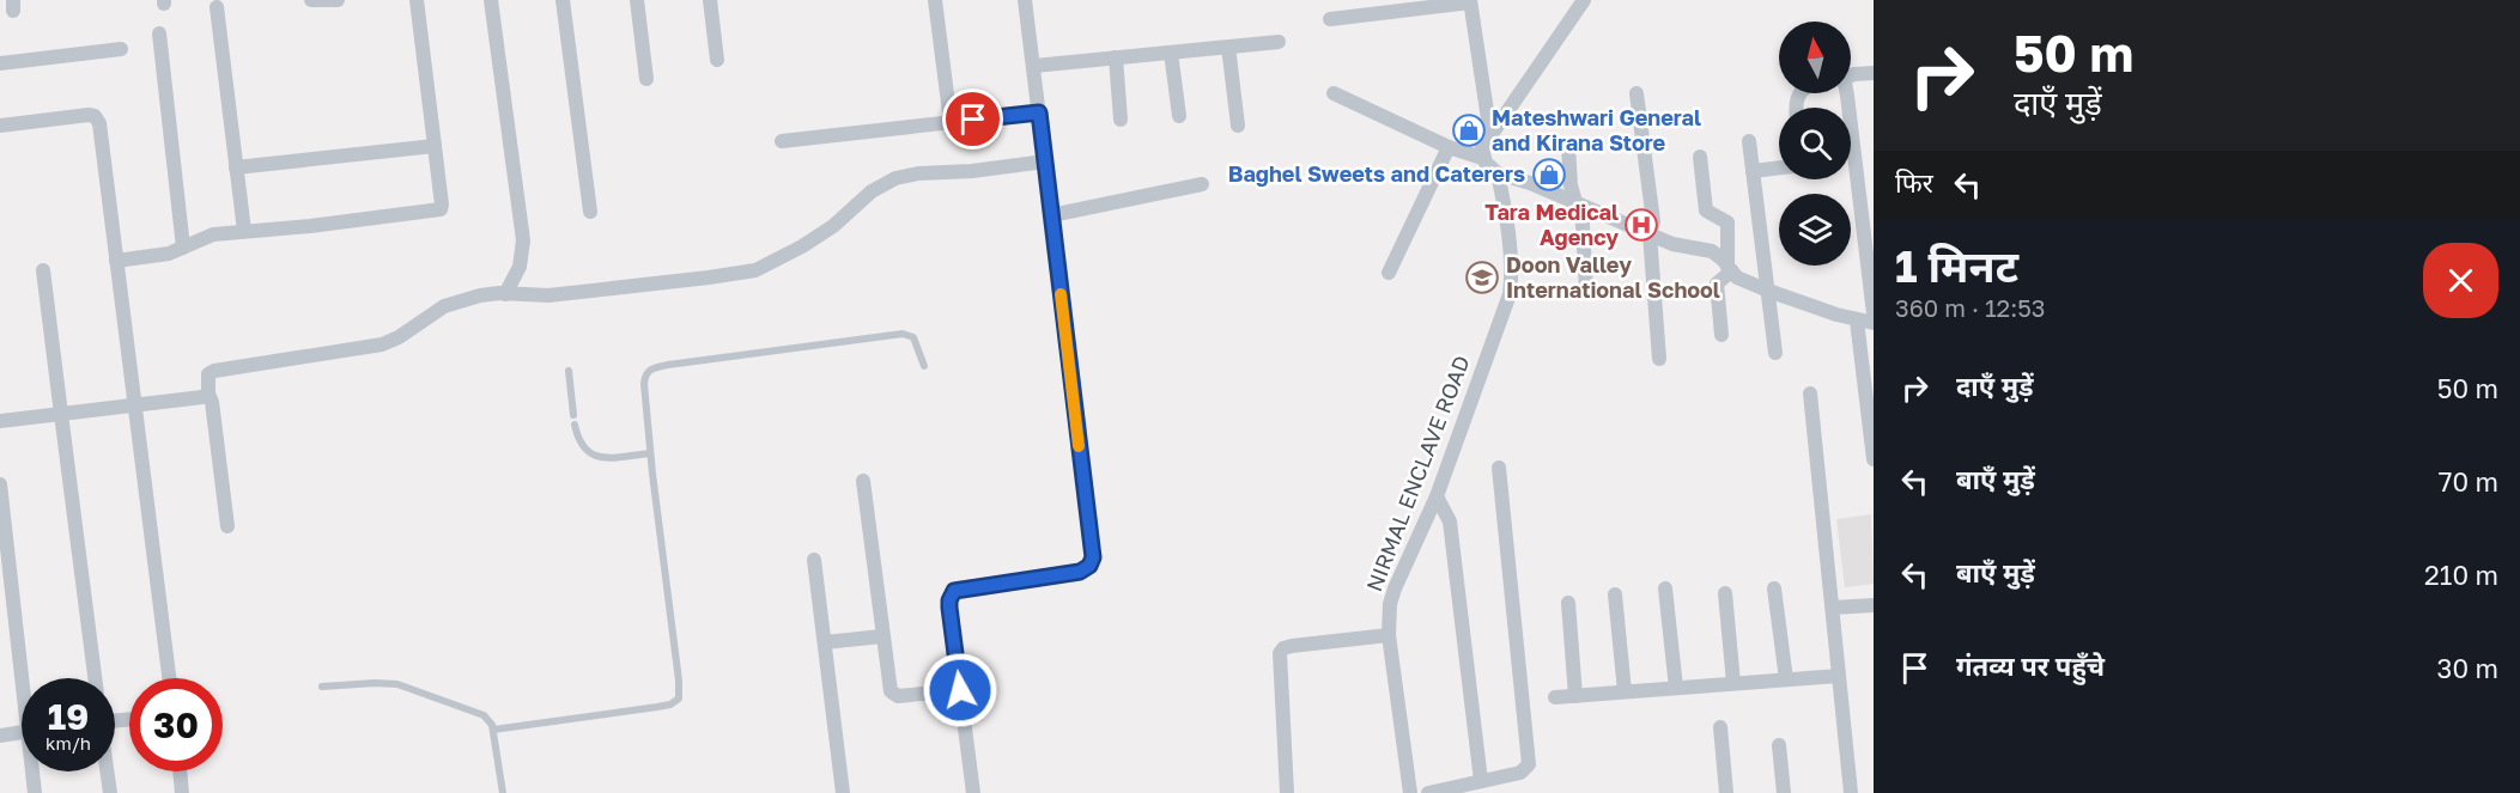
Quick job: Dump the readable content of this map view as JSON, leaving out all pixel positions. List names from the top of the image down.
{
  "streets": {
    "street": ["NIRMAL ENCLAVE ROAD"]
  },
  "places": {
    "shop": ["Mateshwari General and Kirana Store", "Baghel Sweets and Caterers"],
    "hospital": ["Tara Medical Agency"],
    "school or university": ["Doon Valley International School"]
  },
  "north": "top",
  "page": {
    "turn": ["50 m", "दाएँ मुड़ें"],
    "then": "फिर",
    "heading": ["1 मिनट", "360 m · 12:53"],
    "list": [
      {
        "name": "दाएँ मुड़ें",
        "value": "50 m"
      },
      {
        "name": "बाएँ मुड़ें",
        "value": "70 m"
      },
      {
        "name": "बाएँ मुड़ें",
        "value": "210 m"
      },
      {
        "name": "गंतव्य पर पहुँचे",
        "value": "30 m"
      }
    ],
    "speed": "19 km/h",
    "limit": "30"
  }
}
